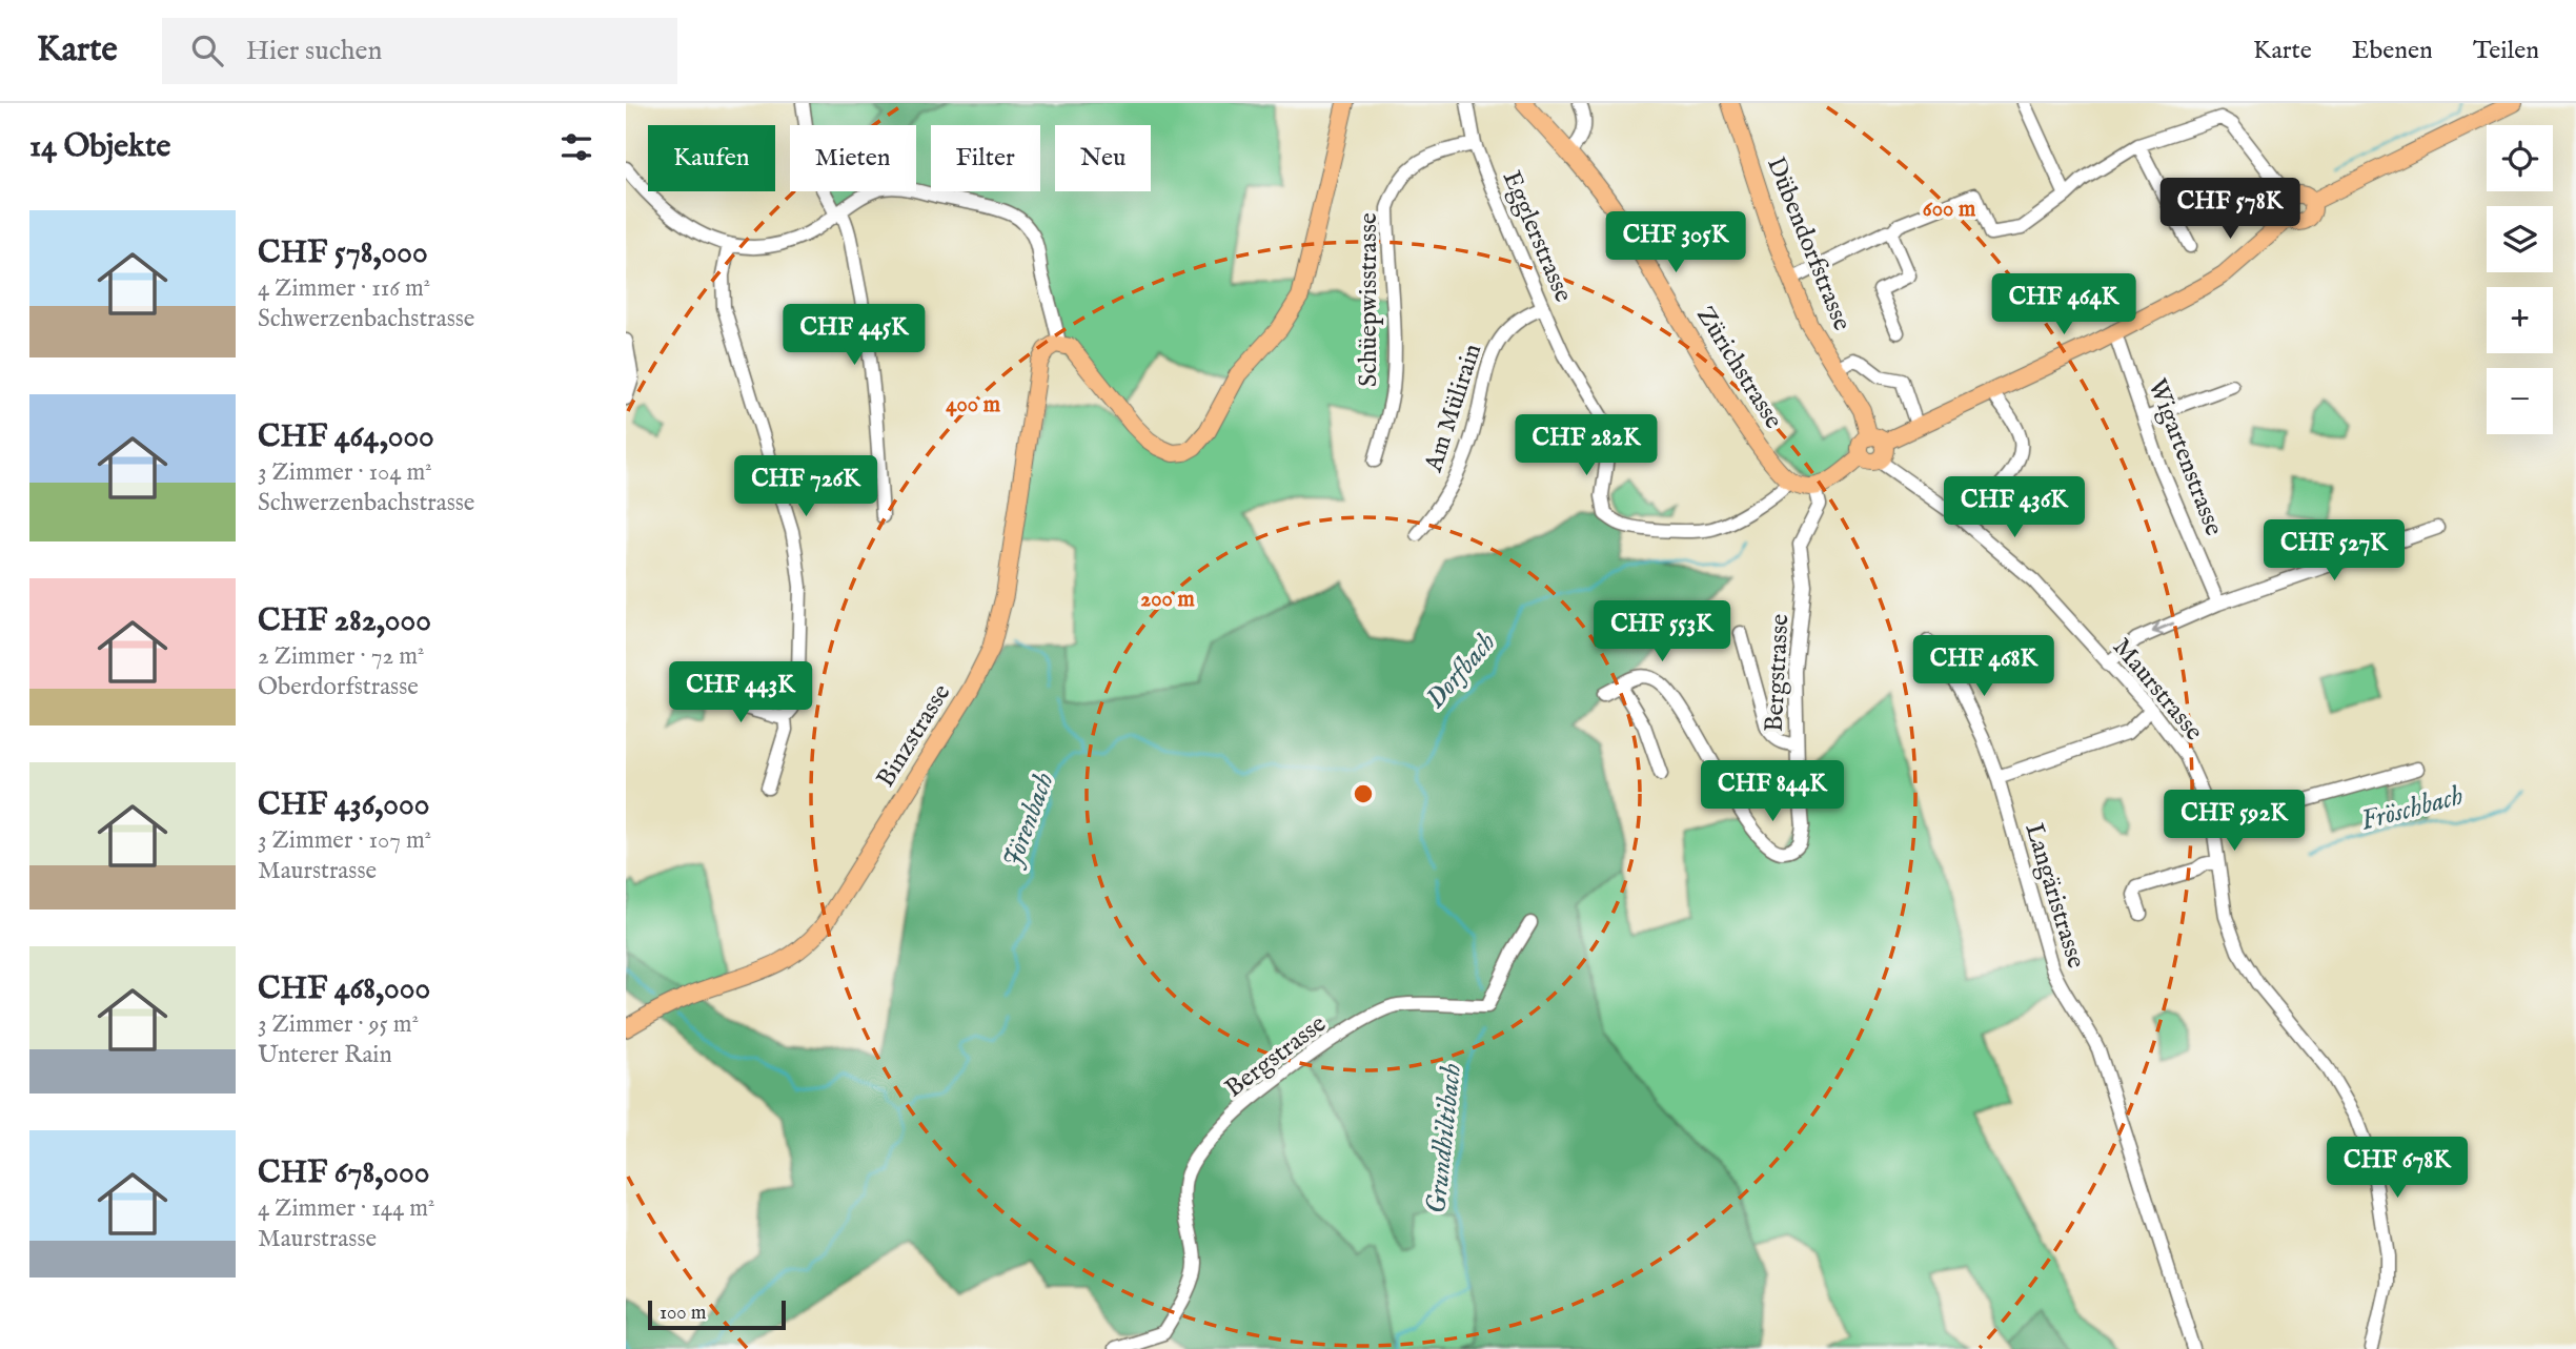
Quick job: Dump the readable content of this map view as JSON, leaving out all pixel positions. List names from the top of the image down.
{
  "streets": {
    "main road": ["Dübendorfstrasse", "Zürichstrasse", "Binzstrasse"],
    "street": [
      "Egglerstrasse",
      "Schüepwisstrasse",
      "Am Mülirain",
      "Wigartenstrasse",
      "Bergstrasse",
      "Maurstrasse",
      "Langäristrasse"
    ]
  },
  "crossings": [
    ["Egglerstrasse", "Schüepwisstrasse"],
    ["Egglerstrasse", "Zürichstrasse"],
    ["Egglerstrasse", "Am Mülirain"]
  ],
  "water": [
    "Dorfbach",
    "Fröschbach",
    "Jörenbach",
    "Grundhiltibach"
  ],
  "scale_bar": "100 m",
  "page": {
    "header": "Karte",
    "search": "Hier suchen",
    "nav": ["Karte", "Ebenen", "Teilen"],
    "heading": "14 Objekte",
    "map_buttons": ["+", "−"],
    "chip": [
      "Kaufen",
      "Mieten",
      "Filter",
      "Neu"
    ],
    "price": [
      "CHF 578K",
      "CHF 305K",
      "CHF 464K",
      "CHF 445K",
      "CHF 282K",
      "CHF 726K",
      "CHF 436K",
      "CHF 527K",
      "CHF 553K",
      "CHF 468K",
      "CHF 443K",
      "CHF 844K",
      "CHF 592K",
      "CHF 678K"
    ],
    "list": [
      {
        "name": "CHF 578,000",
        "note": "4 Zimmer · 116 m² · Schwerzenbachstrasse"
      },
      {
        "name": "CHF 464,000",
        "note": "3 Zimmer · 104 m² · Schwerzenbachstrasse"
      },
      {
        "name": "CHF 282,000",
        "note": "2 Zimmer · 72 m² · Oberdorfstrasse"
      },
      {
        "name": "CHF 436,000",
        "note": "3 Zimmer · 107 m² · Maurstrasse"
      },
      {
        "name": "CHF 468,000",
        "note": "3 Zimmer · 95 m² · Unterer Rain"
      },
      {
        "name": "CHF 678,000",
        "note": "4 Zimmer · 144 m² · Maurstrasse"
      }
    ],
    "scale": "100 m"
  },
  "rings": ["600 m", "400 m", "200 m"]
}
